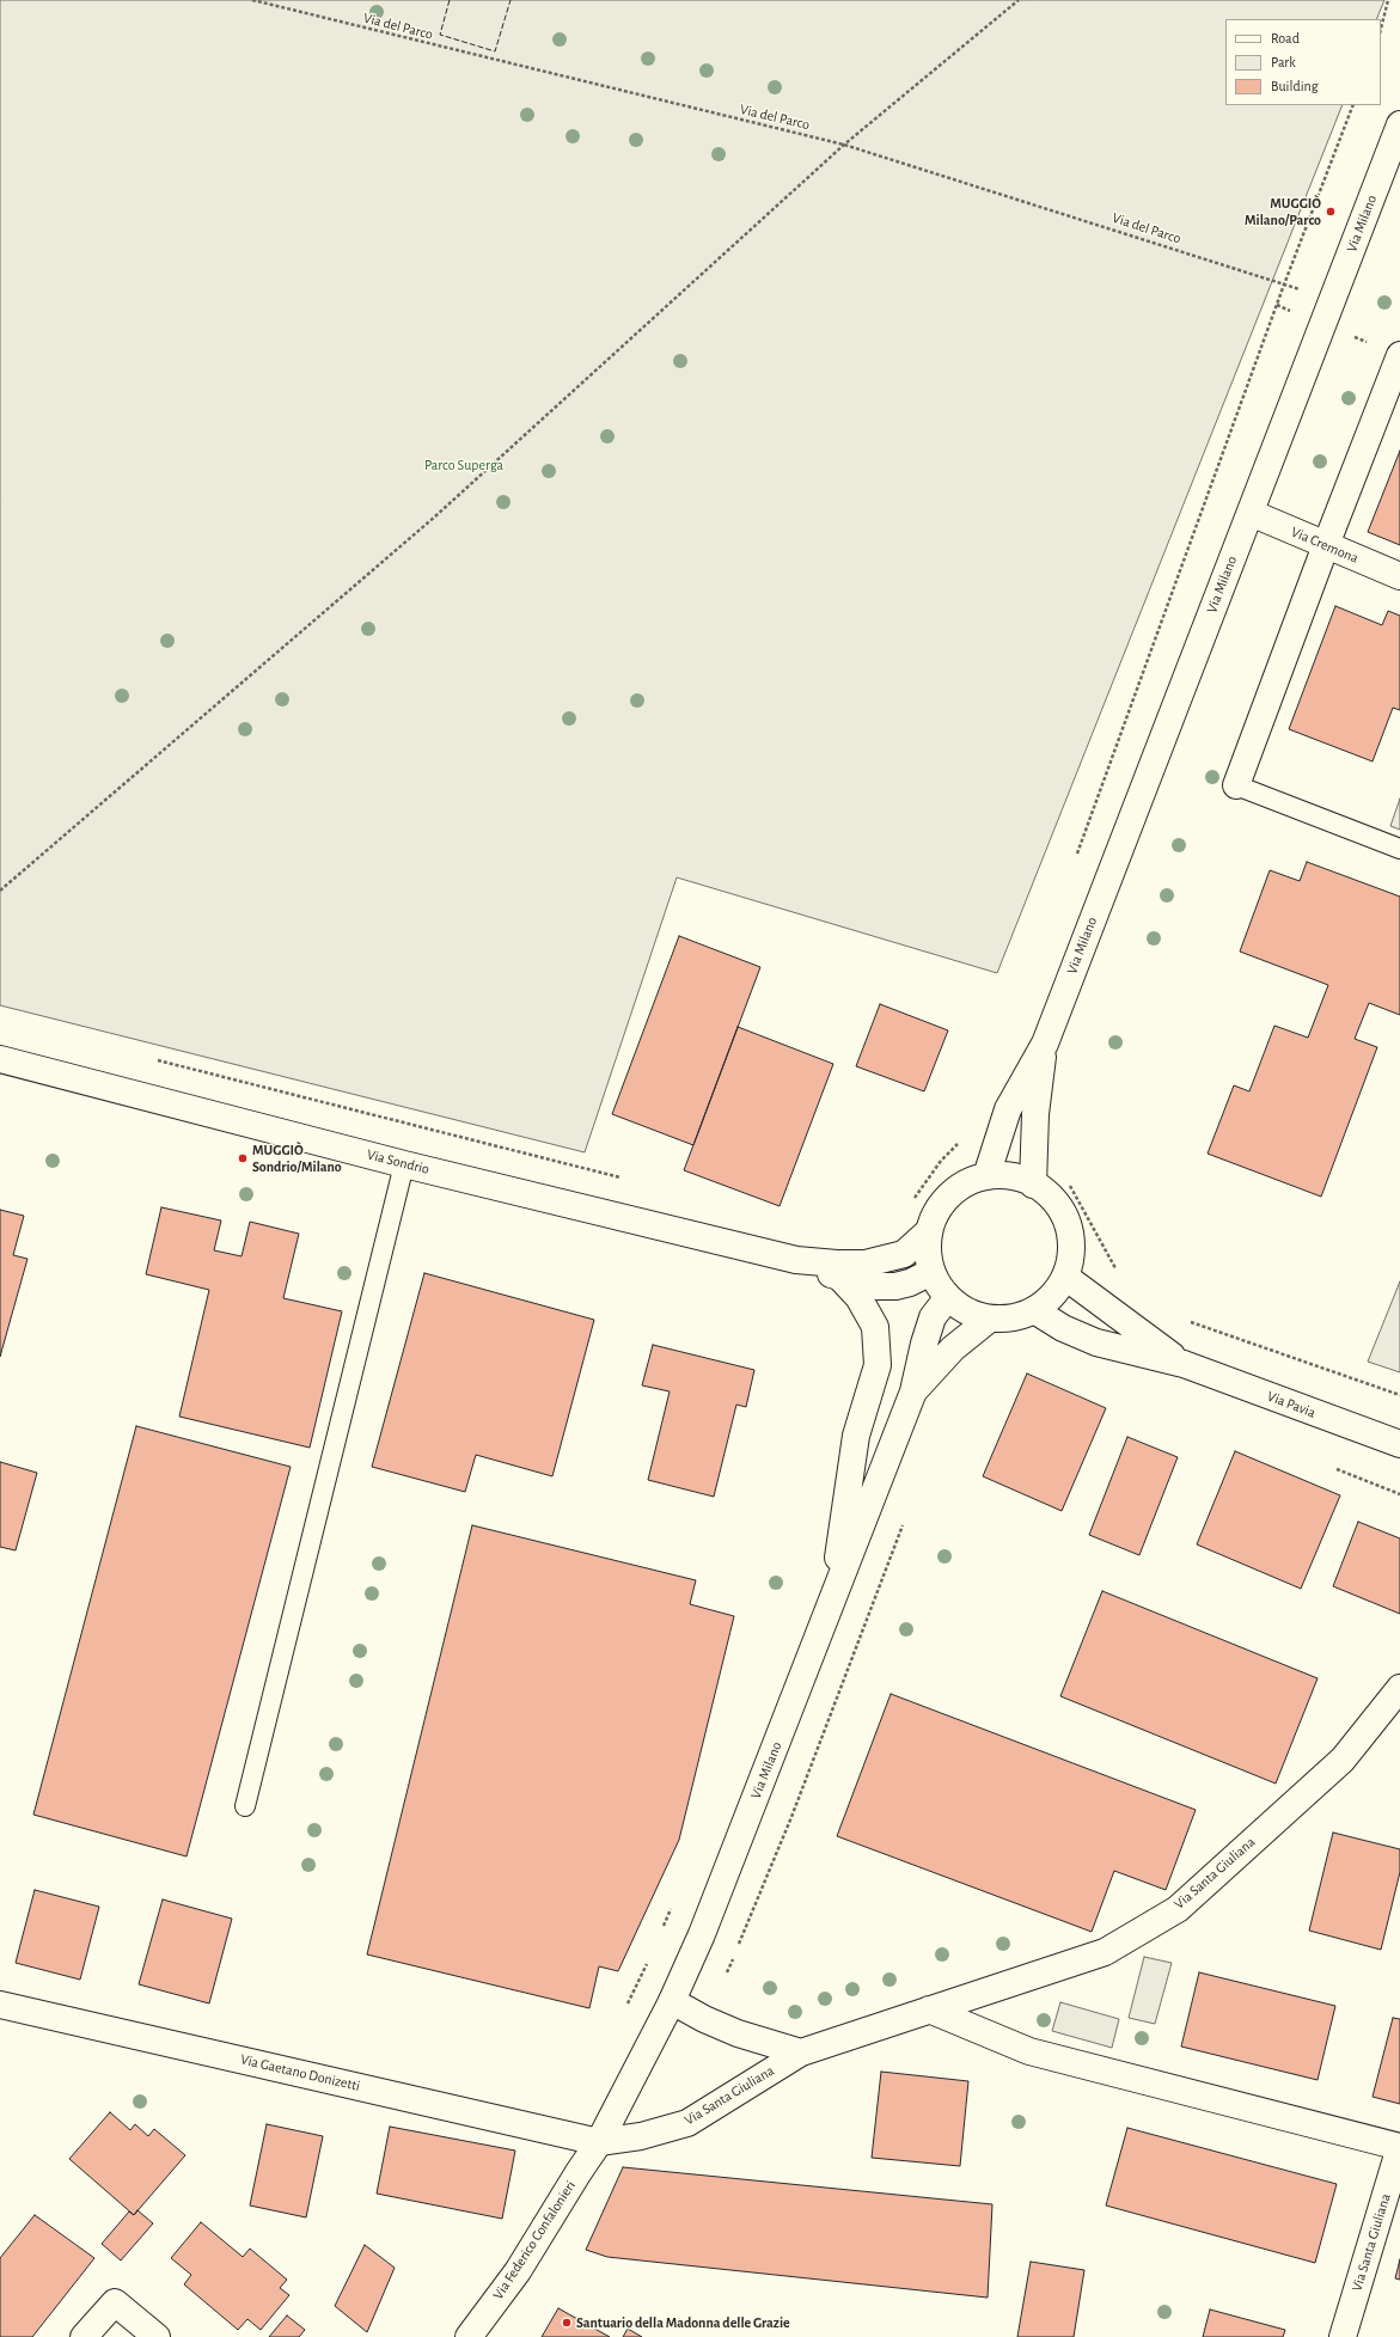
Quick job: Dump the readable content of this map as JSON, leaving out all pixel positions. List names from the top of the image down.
{
  "streets": {
    "street": [
      "Via Milano",
      "Via Cremona",
      "Via Sondrio",
      "Via Pavia",
      "Via Santa Giuliana",
      "Via Gaetano Donizetti",
      "Via Federico Confalonieri"
    ],
    "path": ["Via del Parco"]
  },
  "crossings": [
    ["Via Milano", "Via Cremona"],
    ["Via Milano", "Via Santa Giuliana"],
    ["Via Milano", "Via Gaetano Donizetti"],
    ["Via Milano", "Via Federico Confalonieri"],
    ["Via Santa Giuliana", "Via Gaetano Donizetti"],
    ["Via Santa Giuliana", "Via Federico Confalonieri"],
    ["Via Gaetano Donizetti", "Via Federico Confalonieri"]
  ],
  "parks": ["Parco Superga"],
  "places": ["MUGGIÒ Milano/Parco", "MUGGIÒ Sondrio/Milano", "Santuario della Madonna delle Grazie"],
  "legend": ["Road", "Park", "Building"]
}
